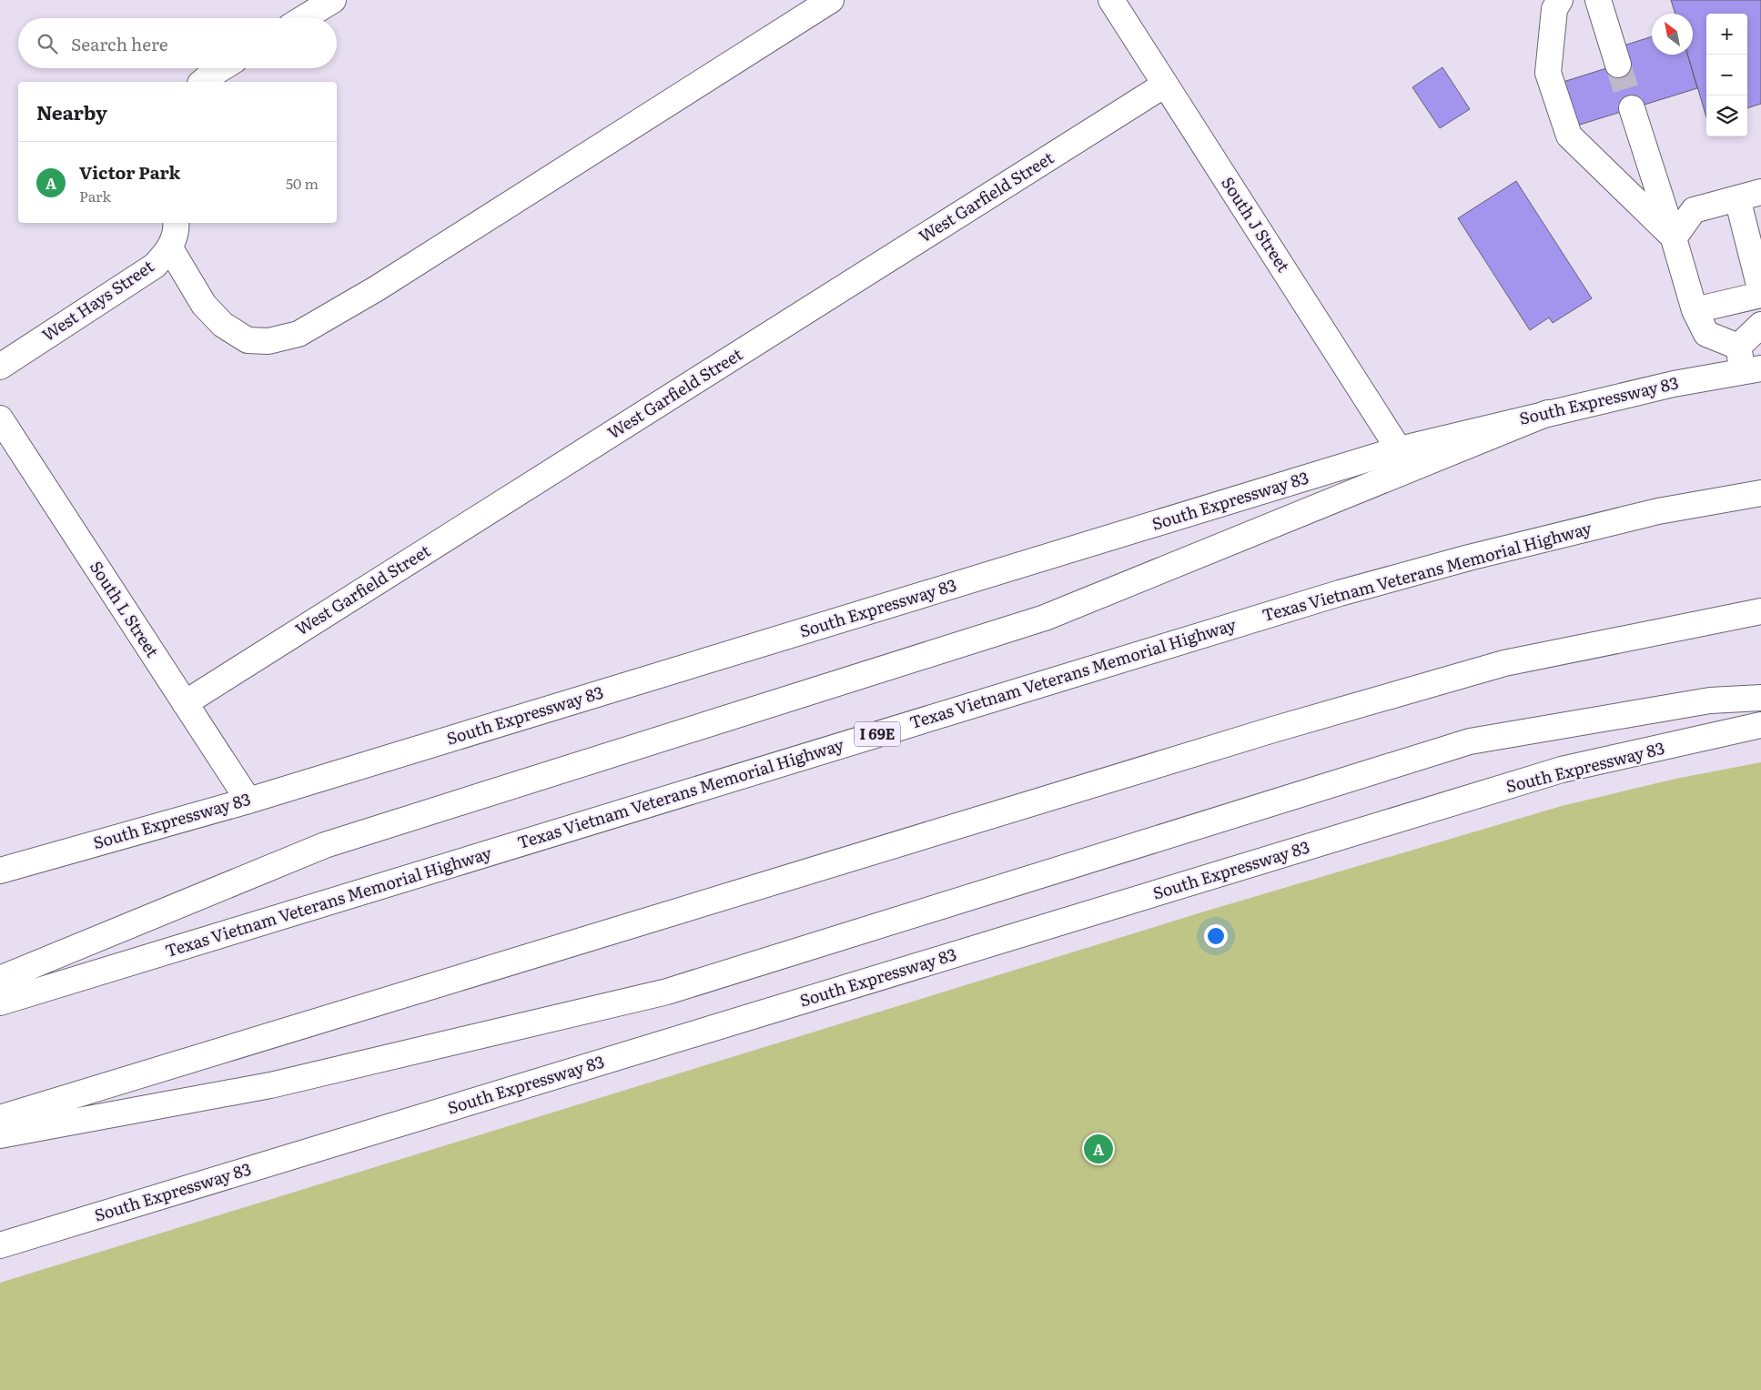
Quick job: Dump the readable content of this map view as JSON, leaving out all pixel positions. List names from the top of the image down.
{
  "streets": {
    "main road": [
      "West Garfield Street",
      "South J Street",
      "West Hays Street",
      "South Expressway 83",
      "Texas Vietnam Veterans Memorial Highway",
      "South L Street",
      "I 69E"
    ]
  },
  "crossings": [
    ["West Garfield Street", "South J Street"],
    ["West Garfield Street", "South L Street"],
    ["South J Street", "South Expressway 83"],
    ["South Expressway 83", "South L Street"]
  ],
  "north": "top left",
  "page": {
    "map_buttons": ["+", "−"],
    "search": "Search here",
    "heading": "Nearby",
    "list": [
      {
        "mark": "A",
        "name": "Victor Park",
        "note": "Park",
        "value": "50 m"
      }
    ],
    "pins": "A"
  }
}
